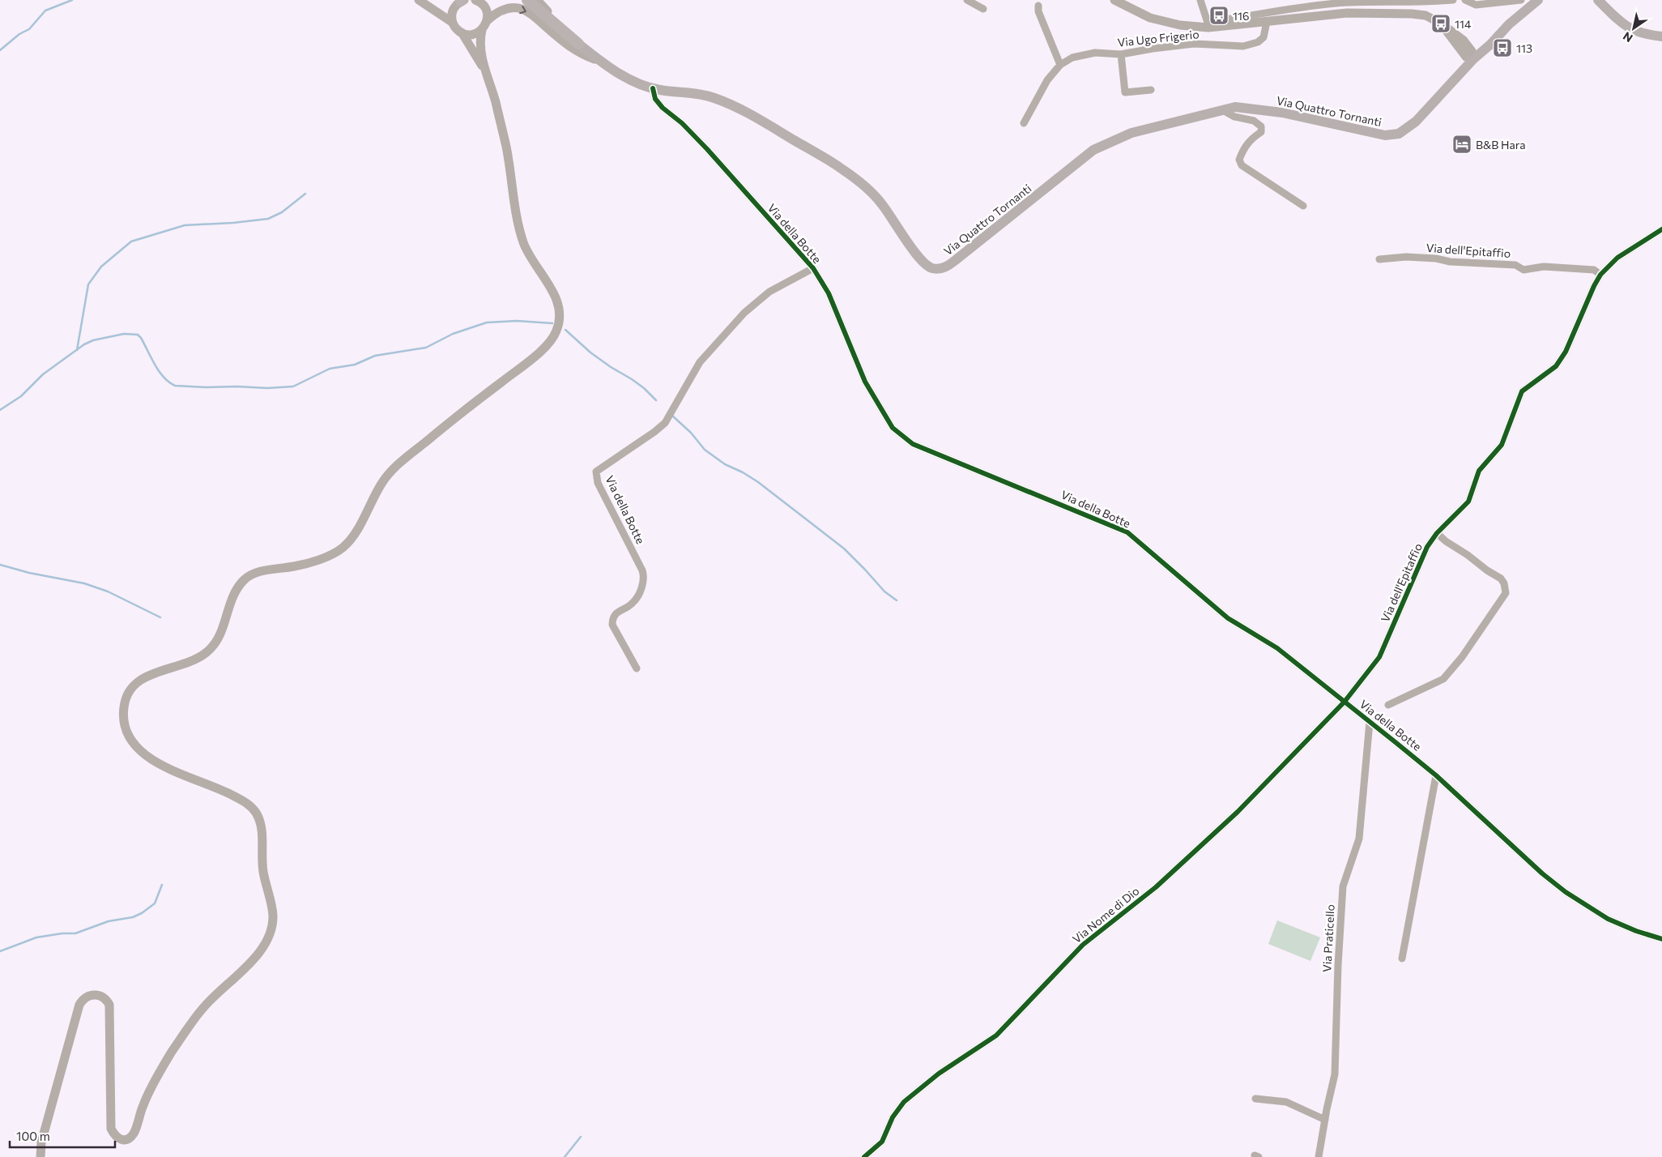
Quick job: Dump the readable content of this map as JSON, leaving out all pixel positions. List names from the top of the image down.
{
  "streets": {
    "main road": ["Via Quattro Tornanti"],
    "street": [
      "Via Ugo Frigerio",
      "Via della Botte",
      "Via dell'Epitaffio",
      "Via Nome di Dio",
      "Via Praticello"
    ]
  },
  "crossings": [
    ["Via Quattro Tornanti", "Via della Botte"],
    ["Via della Botte", "Via dell'Epitaffio"],
    ["Via della Botte", "Via Nome di Dio"],
    ["Via della Botte", "Via Praticello"],
    ["Via dell'Epitaffio", "Via Nome di Dio"]
  ],
  "places": {
    "bus stop": ["116", "114", "113"],
    "hotel": ["B&B Hara"]
  },
  "scale_bar": "100 m",
  "north": "bottom left"
}
